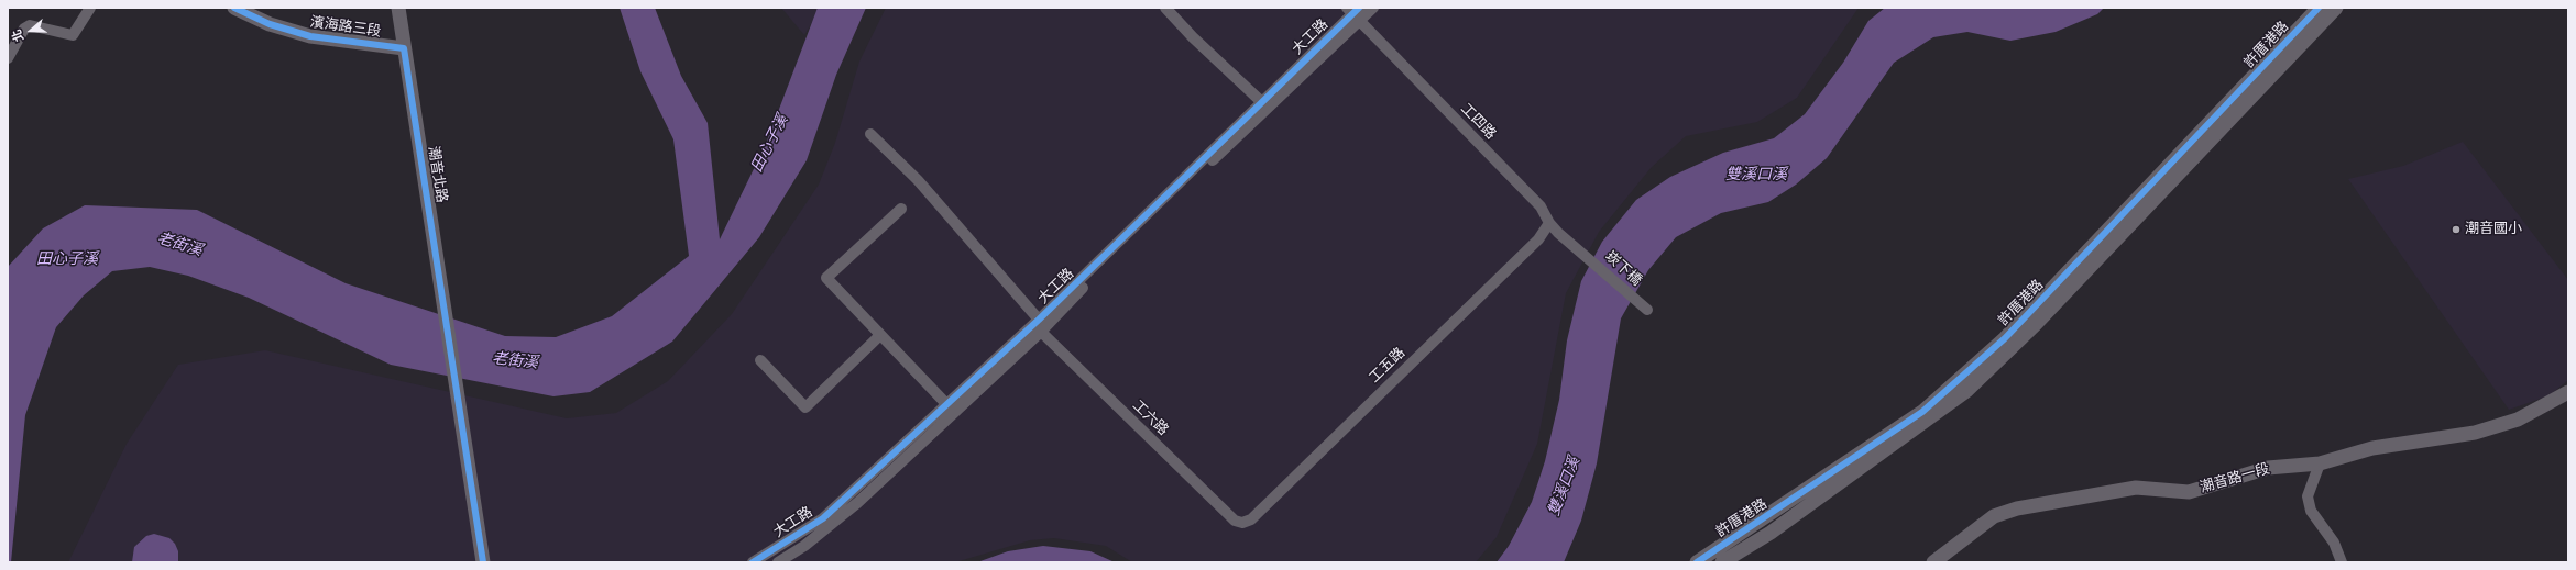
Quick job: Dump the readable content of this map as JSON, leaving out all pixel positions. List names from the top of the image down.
{
  "streets": {
    "street": [
      "濱海路三段",
      "大工路",
      "許厝港路",
      "工四路",
      "潮音北路",
      "崁下橋",
      "工五路",
      "工六路",
      "潮音路一段"
    ]
  },
  "crossings": [
    ["濱海路三段", "潮音北路"],
    ["大工路", "工四路"],
    ["大工路", "工六路"],
    ["工四路", "崁下橋"],
    ["工四路", "工五路"],
    ["工五路", "工六路"]
  ],
  "water": ["田心子溪", "雙溪口溪", "老街溪"],
  "places": ["潮音國小"],
  "north": "left"
}
